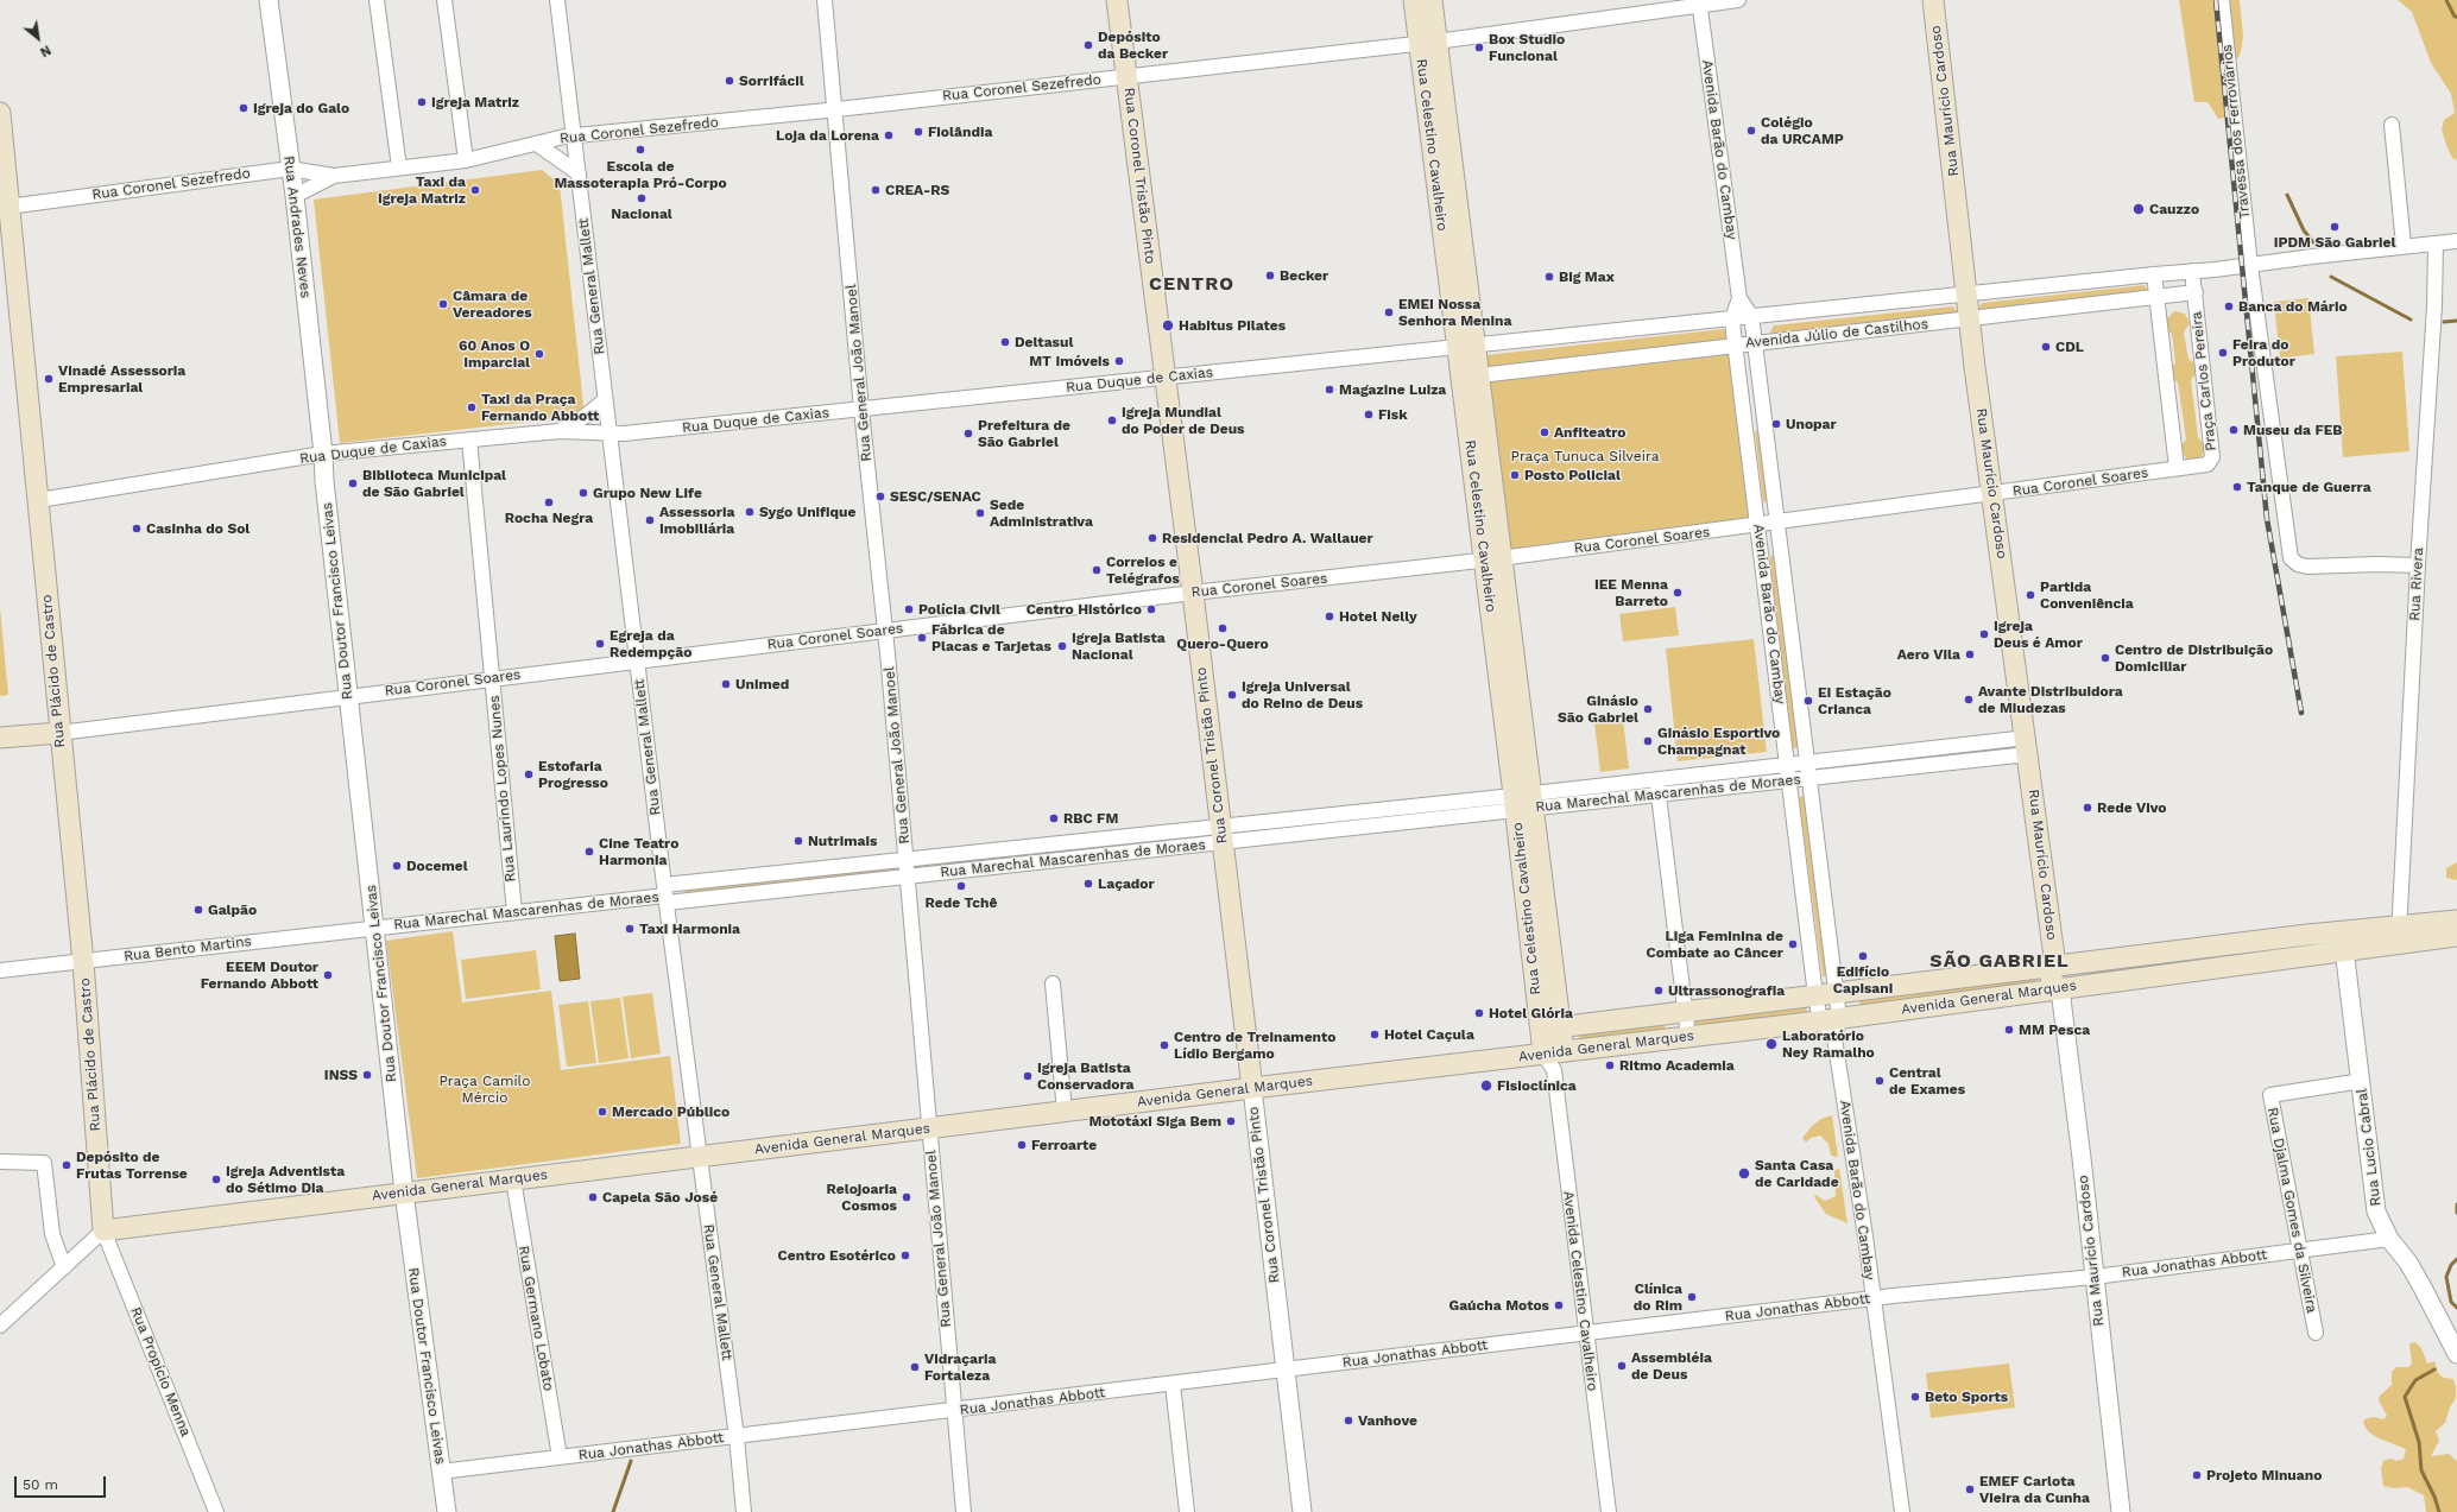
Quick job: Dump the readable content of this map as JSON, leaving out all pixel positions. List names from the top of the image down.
{
  "streets": {
    "main road": [
      "Rua Maurício Cardoso",
      "Rua Celestino Cavalheiro",
      "Rua Coronel Tristão Pinto",
      "Rua Plácido de Castro",
      "Avenida General Marques"
    ],
    "street": [
      "Rua Coronel Sezefredo",
      "Travessa dos Ferroviários",
      "Avenida Barão do Cambay",
      "Rua Andrades Neves",
      "Rua General Mallett",
      "Avenida Júlio de Castilhos",
      "Rua General João Manoel",
      "Rua Duque de Caxias",
      "Praça Carlos Pereira",
      "Rua Coronel Soares",
      "Rua Rivera",
      "Rua Doutor Francisco Leivas",
      "Rua Laurindo Lopes Nunes",
      "Rua Marechal Mascarenhas de Moraes",
      "Rua Bento Martins",
      "Rua Lucio Cabral",
      "Rua Djalma Gomes da Silveira",
      "Rua Jonathas Abbott",
      "Avenida Celestino Cavalheiro",
      "Rua Germano Lobato",
      "Rua Propício Menna"
    ]
  },
  "crossings": [
    ["Rua Coronel Sezefredo", "Rua Celestino Cavalheiro"],
    ["Rua Coronel Sezefredo", "Avenida Barão do Cambay"],
    ["Rua Coronel Sezefredo", "Rua Coronel Tristão Pinto"],
    ["Rua Coronel Sezefredo", "Rua Andrades Neves"],
    ["Rua Coronel Sezefredo", "Rua General Mallett"],
    ["Rua Coronel Sezefredo", "Rua General João Manoel"],
    ["Rua Coronel Sezefredo", "Rua Plácido de Castro"],
    ["Rua Maurício Cardoso", "Avenida Júlio de Castilhos"],
    ["Rua Maurício Cardoso", "Rua Coronel Soares"],
    ["Rua Maurício Cardoso", "Rua Marechal Mascarenhas de Moraes"],
    ["Rua Maurício Cardoso", "Avenida General Marques"],
    ["Rua Maurício Cardoso", "Rua Jonathas Abbott"],
    ["Travessa dos Ferroviários", "Avenida Júlio de Castilhos"],
    ["Travessa dos Ferroviários", "Rua Rivera"],
    ["Rua Celestino Cavalheiro", "Avenida Júlio de Castilhos"],
    ["Rua Celestino Cavalheiro", "Rua Duque de Caxias"],
    ["Rua Celestino Cavalheiro", "Rua Coronel Soares"],
    ["Rua Celestino Cavalheiro", "Rua Marechal Mascarenhas de Moraes"],
    ["Rua Celestino Cavalheiro", "Avenida General Marques"],
    ["Rua Celestino Cavalheiro", "Avenida Celestino Cavalheiro"],
    ["Avenida Barão do Cambay", "Avenida Júlio de Castilhos"],
    ["Avenida Barão do Cambay", "Rua Coronel Soares"],
    ["Avenida Barão do Cambay", "Rua Marechal Mascarenhas de Moraes"],
    ["Avenida Barão do Cambay", "Avenida General Marques"],
    ["Avenida Barão do Cambay", "Rua Jonathas Abbott"],
    ["Rua Coronel Tristão Pinto", "Rua Duque de Caxias"],
    ["Rua Coronel Tristão Pinto", "Rua Coronel Soares"],
    ["Rua Coronel Tristão Pinto", "Rua Marechal Mascarenhas de Moraes"],
    ["Rua Coronel Tristão Pinto", "Avenida General Marques"],
    ["Rua Coronel Tristão Pinto", "Rua Jonathas Abbott"],
    ["Rua Andrades Neves", "Rua Duque de Caxias"],
    ["Rua Andrades Neves", "Rua Doutor Francisco Leivas"],
    ["Rua General Mallett", "Rua Duque de Caxias"],
    ["Rua General Mallett", "Rua Coronel Soares"],
    ["Rua General Mallett", "Rua Marechal Mascarenhas de Moraes"],
    ["Rua General Mallett", "Avenida General Marques"],
    ["Rua General Mallett", "Rua Jonathas Abbott"],
    ["Avenida Júlio de Castilhos", "Rua Duque de Caxias"],
    ["Avenida Júlio de Castilhos", "Praça Carlos Pereira"],
    ["Avenida Júlio de Castilhos", "Rua Rivera"],
    ["Rua General João Manoel", "Rua Duque de Caxias"],
    ["Rua General João Manoel", "Rua Coronel Soares"],
    ["Rua General João Manoel", "Rua Marechal Mascarenhas de Moraes"],
    ["Rua General João Manoel", "Avenida General Marques"],
    ["Rua General João Manoel", "Rua Jonathas Abbott"],
    ["Rua Duque de Caxias", "Rua Doutor Francisco Leivas"],
    ["Rua Duque de Caxias", "Rua Plácido de Castro"],
    ["Rua Duque de Caxias", "Rua Laurindo Lopes Nunes"],
    ["Praça Carlos Pereira", "Rua Coronel Soares"],
    ["Rua Coronel Soares", "Rua Doutor Francisco Leivas"],
    ["Rua Coronel Soares", "Rua Plácido de Castro"],
    ["Rua Coronel Soares", "Rua Laurindo Lopes Nunes"],
    ["Rua Doutor Francisco Leivas", "Rua Marechal Mascarenhas de Moraes"],
    ["Rua Doutor Francisco Leivas", "Rua Bento Martins"],
    ["Rua Doutor Francisco Leivas", "Avenida General Marques"],
    ["Rua Doutor Francisco Leivas", "Rua Jonathas Abbott"],
    ["Rua Plácido de Castro", "Rua Bento Martins"],
    ["Rua Plácido de Castro", "Avenida General Marques"],
    ["Rua Plácido de Castro", "Rua Propício Menna"],
    ["Rua Laurindo Lopes Nunes", "Rua Marechal Mascarenhas de Moraes"],
    ["Rua Marechal Mascarenhas de Moraes", "Rua Bento Martins"],
    ["Avenida General Marques", "Rua Lucio Cabral"],
    ["Avenida General Marques", "Avenida Celestino Cavalheiro"],
    ["Avenida General Marques", "Rua Germano Lobato"],
    ["Avenida General Marques", "Rua Propício Menna"],
    ["Rua Lucio Cabral", "Rua Djalma Gomes da Silveira"],
    ["Rua Lucio Cabral", "Rua Jonathas Abbott"],
    ["Rua Djalma Gomes da Silveira", "Rua Jonathas Abbott"],
    ["Rua Jonathas Abbott", "Avenida Celestino Cavalheiro"],
    ["Rua Jonathas Abbott", "Rua Germano Lobato"]
  ],
  "districts": ["CENTRO", "SÃO GABRIEL"],
  "parks": ["Praça Tunuca Silveira", "Praça Camilo Mércio"],
  "places": [
    "Depósito da Becker",
    "Box Studio Funcional",
    "Sorrifácil",
    "Igreja Matriz",
    "Igreja do Galo",
    "Colégio da URCAMP",
    "Fiolândia",
    "Loja da Lorena",
    "Escola de Massoterapia Pró-Corpo",
    "Taxi da Igreja Matriz",
    "CREA-RS",
    "Nacional",
    "Cauzzo",
    "IPDM São Gabriel",
    "Becker",
    "Big Max",
    "Câmara de Vereadores",
    "Banca do Mário",
    "EMEI Nossa Senhora Menina",
    "Habitus Pilates",
    "Deltasul",
    "CDL",
    "Feira do Produtor",
    "60 Anos O Imparcial",
    "MT Imóveis",
    "Vinadé Assessoria Empresarial",
    "Magazine Luiza",
    "Taxi da Praça Fernando Abbott",
    "Fisk",
    "Igreja Mundial do Poder de Deus",
    "Unopar",
    "Museu da FEB",
    "Anfiteatro",
    "Prefeitura de São Gabriel",
    "Posto Policial",
    "Biblioteca Municipal de São Gabriel",
    "Tanque de Guerra",
    "Grupo New Life",
    "SESC/SENAC",
    "Rocha Negra",
    "Sygo Unifique",
    "Sede Administrativa",
    "Assessoria Imobiliária",
    "Casinha do Sol",
    "Residencial Pedro A. Wallauer",
    "Correios e Telégrafos",
    "IEE Menna Barreto",
    "Partida Conveniência",
    "Polícia Civil",
    "Centro Histórico",
    "Hotel Nelly",
    "Quero-Quero",
    "Igreja Deus é Amor",
    "Fábrica de Placas e Tarjetas",
    "Egreja da Redempção",
    "Igreja Batista Nacional",
    "Aero Vila",
    "Centro de Distribuição Domiciliar",
    "Unimed",
    "Igreja Universal do Reino de Deus",
    "Avante Distribuidora de Miudezas",
    "EI Estação Crianca",
    "Ginásio São Gabriel",
    "Ginásio Esportivo Champagnat",
    "Estofaria Progresso",
    "Rede Vivo",
    "RBC FM",
    "Nutrimais",
    "Cine Teatro Harmonia",
    "Docemel",
    "Laçador",
    "Rede Tchê",
    "Galpão",
    "Taxi Harmonia",
    "Liga Feminina de Combate ao Câncer",
    "Edifício Capisani",
    "EEEM Doutor Fernando Abbott",
    "Ultrassonografia",
    "Hotel Glória",
    "MM Pesca",
    "Hotel Caçula",
    "Laboratório Ney Ramalho",
    "Centro de Treinamento Lídio Bergamo",
    "Ritmo Academia",
    "INSS",
    "Igreja Batista Conservadora",
    "Central de Exames",
    "Fisioclínica",
    "Mercado Público",
    "Mototáxi Siga Bem",
    "Ferroarte",
    "Depósito de Frutas Torrense",
    "Santa Casa de Caridade",
    "Igreja Adventista do Sétimo Dia",
    "Capela São José",
    "Relojoaria Cosmos",
    "Centro Esotérico",
    "Clínica do Rim",
    "Gaúcha Motos",
    "Assembléia de Deus",
    "Vidraçaria Fortaleza",
    "Beto Sports",
    "Vanhove",
    "Projeto Minuano",
    "EMEF Carlota Vieira da Cunha"
  ],
  "scale_bar": "50 m",
  "north": "bottom right"
}
